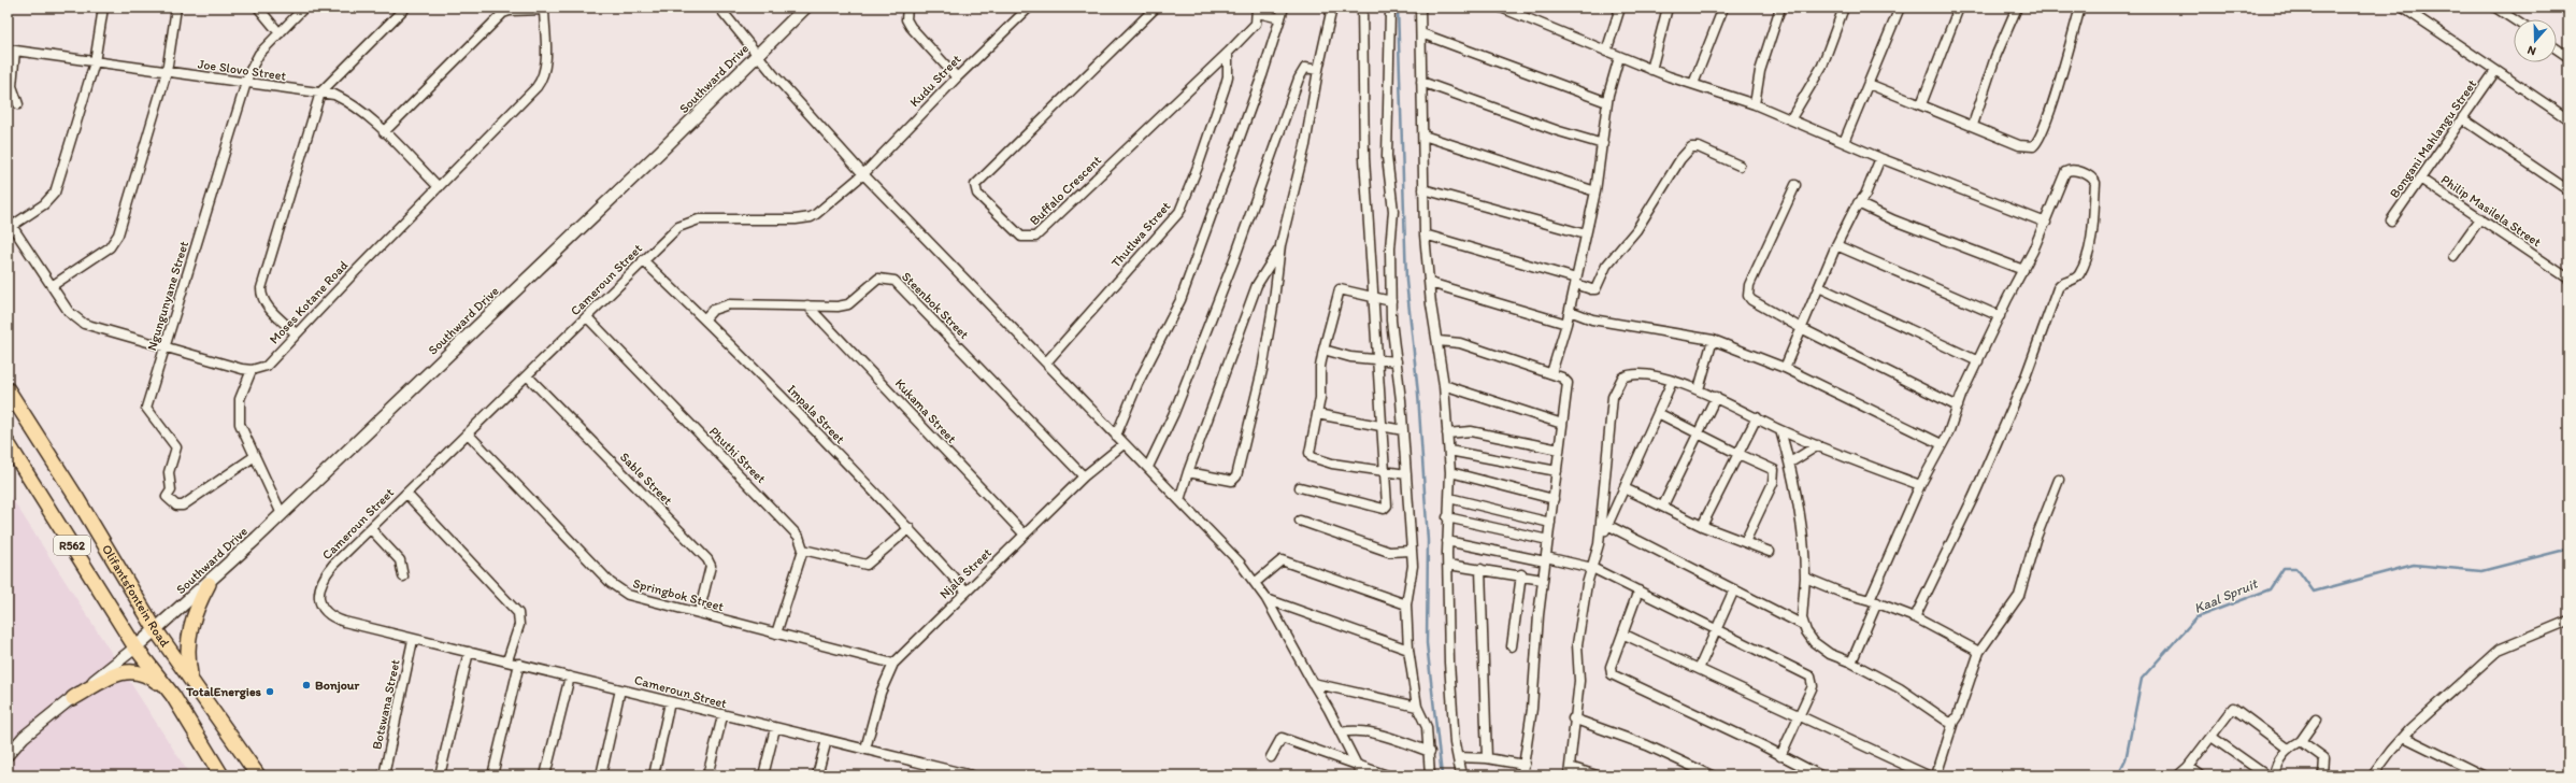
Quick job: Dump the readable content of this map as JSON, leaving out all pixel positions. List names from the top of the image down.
{
  "streets": {
    "main road": ["Southward Drive", "R562", "Olifantsfontein Road"],
    "street": [
      "Joe Slovo Street",
      "Kudu Street",
      "Bongani Mahlangu Street",
      "Buffalo Crescent",
      "Philip Masilela Street",
      "Thutlwa Street",
      "Cameroun Street",
      "Ngungunyane Street",
      "Moses Kotane Road",
      "Steenbok Street",
      "Kukama Street",
      "Impala Street",
      "Phuthi Street",
      "Sable Street",
      "Njala Street",
      "Springbok Street",
      "Botswana Street"
    ]
  },
  "crossings": [
    ["Joe Slovo Street", "Ngungunyane Street"],
    ["Joe Slovo Street", "Moses Kotane Road"],
    ["Southward Drive", "Olifantsfontein Road"],
    ["Kudu Street", "Cameroun Street"],
    ["Bongani Mahlangu Street", "Philip Masilela Street"],
    ["Buffalo Crescent", "Thutlwa Street"],
    ["Cameroun Street", "Impala Street"],
    ["Cameroun Street", "Phuthi Street"],
    ["Cameroun Street", "Sable Street"],
    ["Cameroun Street", "Njala Street"],
    ["Cameroun Street", "Springbok Street"],
    ["Cameroun Street", "Botswana Street"],
    ["Steenbok Street", "Kukama Street"],
    ["Steenbok Street", "Impala Street"],
    ["Steenbok Street", "Njala Street"],
    ["Kukama Street", "Njala Street"],
    ["Impala Street", "Njala Street"],
    ["Sable Street", "Springbok Street"],
    ["Njala Street", "Springbok Street"]
  ],
  "water": ["Kaal Spruit"],
  "places": ["Bonjour", "TotalEnergies"],
  "north": "bottom"
}
